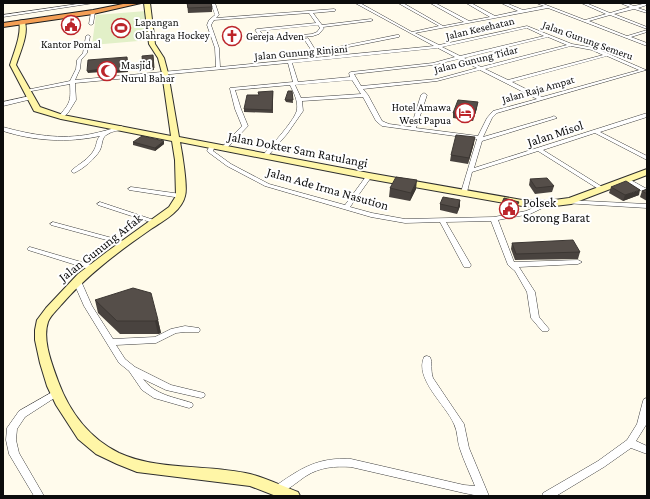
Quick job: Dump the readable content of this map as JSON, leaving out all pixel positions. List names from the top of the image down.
{
  "streets": {
    "street": [
      "Jalan Kesehatan",
      "Jalan Gunung Semeru",
      "Jalan Gunung Rinjani",
      "Jalan Gunung Tidar",
      "Jalan Raja Ampat",
      "Jalan Misol",
      "Jalan Dokter Sam Ratulangi",
      "Jalan Ade Irma Nasution",
      "Jalan Gunung Arfak"
    ]
  },
  "crossings": [
    ["Jalan Kesehatan", "Jalan Gunung Semeru"],
    ["Jalan Kesehatan", "Jalan Gunung Rinjani"],
    ["Jalan Gunung Semeru", "Jalan Gunung Tidar"],
    ["Jalan Gunung Semeru", "Jalan Raja Ampat"],
    ["Jalan Gunung Rinjani", "Jalan Dokter Sam Ratulangi"],
    ["Jalan Raja Ampat", "Jalan Misol"],
    ["Jalan Raja Ampat", "Jalan Dokter Sam Ratulangi"],
    ["Jalan Dokter Sam Ratulangi", "Jalan Ade Irma Nasution"]
  ],
  "places": {
    "public building": ["Kantor Pomal", "Polsek Sorong Barat"],
    "sports": ["Lapangan Olahraga Hockey"],
    "church": ["Gereja Adven"],
    "mosque": ["Masjid Nurul Bahar"],
    "hotel": ["Hotel Amawa West Papua"]
  }
}
